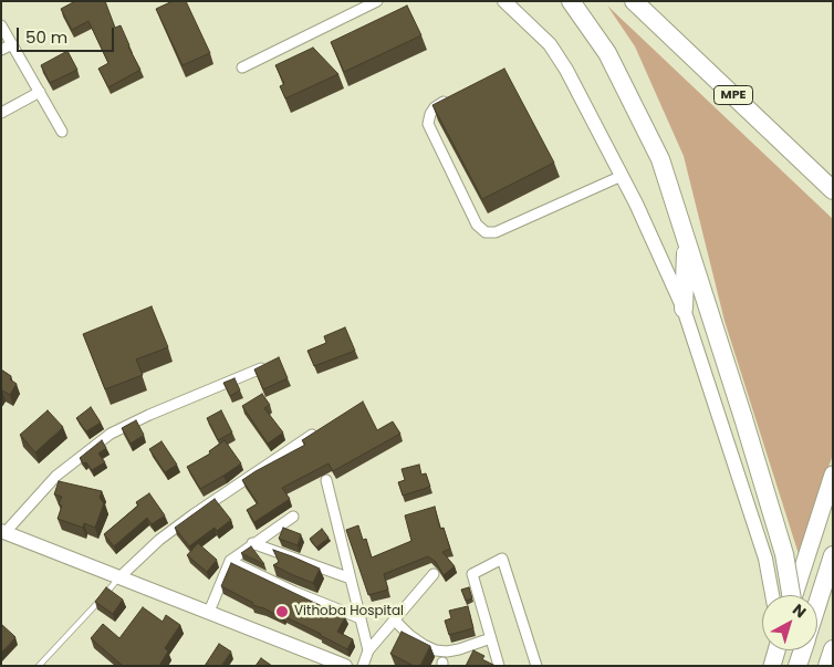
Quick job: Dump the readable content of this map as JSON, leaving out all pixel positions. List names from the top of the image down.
{
  "streets": {
    "highway": ["MPE"]
  },
  "places": ["Vithoba Hospital"],
  "scale_bar": "50 m",
  "north": "top right"
}
